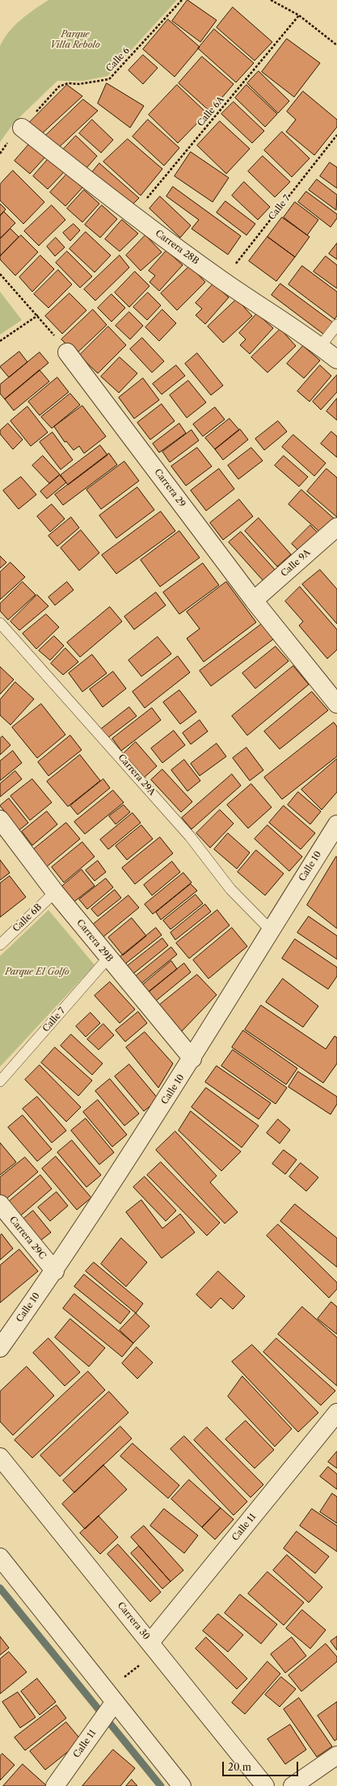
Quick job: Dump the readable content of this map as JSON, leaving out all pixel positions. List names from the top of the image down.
{
  "streets": {
    "street": [
      "Carrera 28B",
      "Carrera 29",
      "Calle 9A",
      "Calle 10",
      "Carrera 29B",
      "Carrera 29C",
      "Calle 11",
      "Carrera 30"
    ],
    "lane": ["Calle 7", "Carrera 29A", "Calle 6B"],
    "path": ["Calle 6", "Calle 6A"]
  },
  "crossings": [
    ["Calle 6", "Carrera 28B"],
    ["Calle 6A", "Carrera 28B"],
    ["Calle 7", "Carrera 28B"],
    ["Calle 7", "Carrera 29B"],
    ["Carrera 29", "Calle 9A"],
    ["Carrera 29A", "Calle 10"],
    ["Calle 10", "Carrera 29B"],
    ["Calle 10", "Carrera 29C"],
    ["Calle 6B", "Carrera 29B"],
    ["Calle 11", "Carrera 30"]
  ],
  "parks": ["Parque Villa Rebolo", "Parque El Golfo"],
  "scale_bar": "20 m"
}
